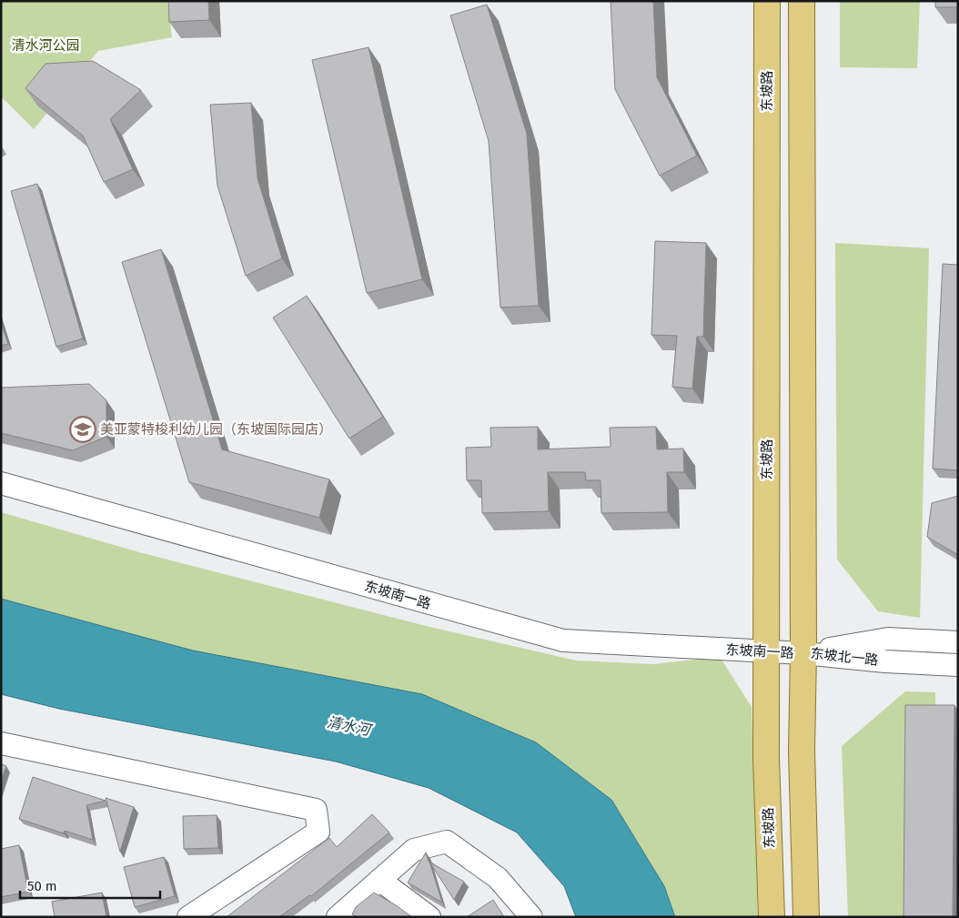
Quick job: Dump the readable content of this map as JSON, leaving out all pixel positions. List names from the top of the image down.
{
  "streets": {
    "main road": ["东坡路"],
    "street": ["东坡南一路", "东坡北一路"]
  },
  "crossings": [
    ["东坡路", "东坡南一路"],
    ["东坡南一路", "东坡北一路"]
  ],
  "water": ["清水河"],
  "parks": ["清水河公园"],
  "places": {
    "school or university": ["美亚蒙特梭利幼儿园（东坡国际园店）"]
  },
  "scale_bar": "50 m"
}
